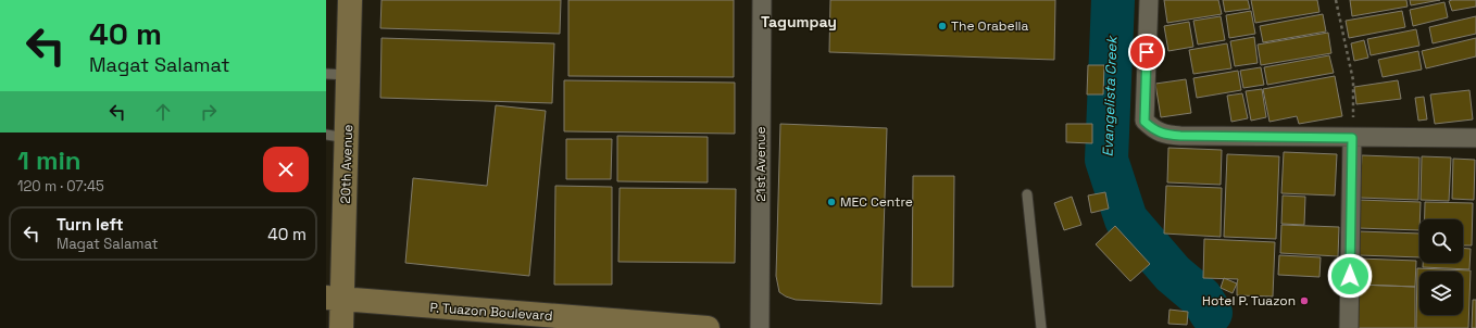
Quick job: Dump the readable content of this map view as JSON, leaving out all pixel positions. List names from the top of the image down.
{
  "streets": {
    "main road": ["20th Avenue", "P. Tuazon Boulevard"],
    "street": ["21st Avenue"]
  },
  "crossings": [
    ["20th Avenue", "P. Tuazon Boulevard"]
  ],
  "districts": ["Tagumpay"],
  "water": ["Evangelista Creek"],
  "places": ["The Orabella", "MEC Centre", "Hotel P. Tuazon"],
  "page": {
    "turn": ["40 m", "Magat Salamat"],
    "heading": ["1 min", "120 m · 07:45"],
    "list": [
      {
        "name": "Turn left",
        "note": "Magat Salamat",
        "value": "40 m"
      }
    ]
  }
}
